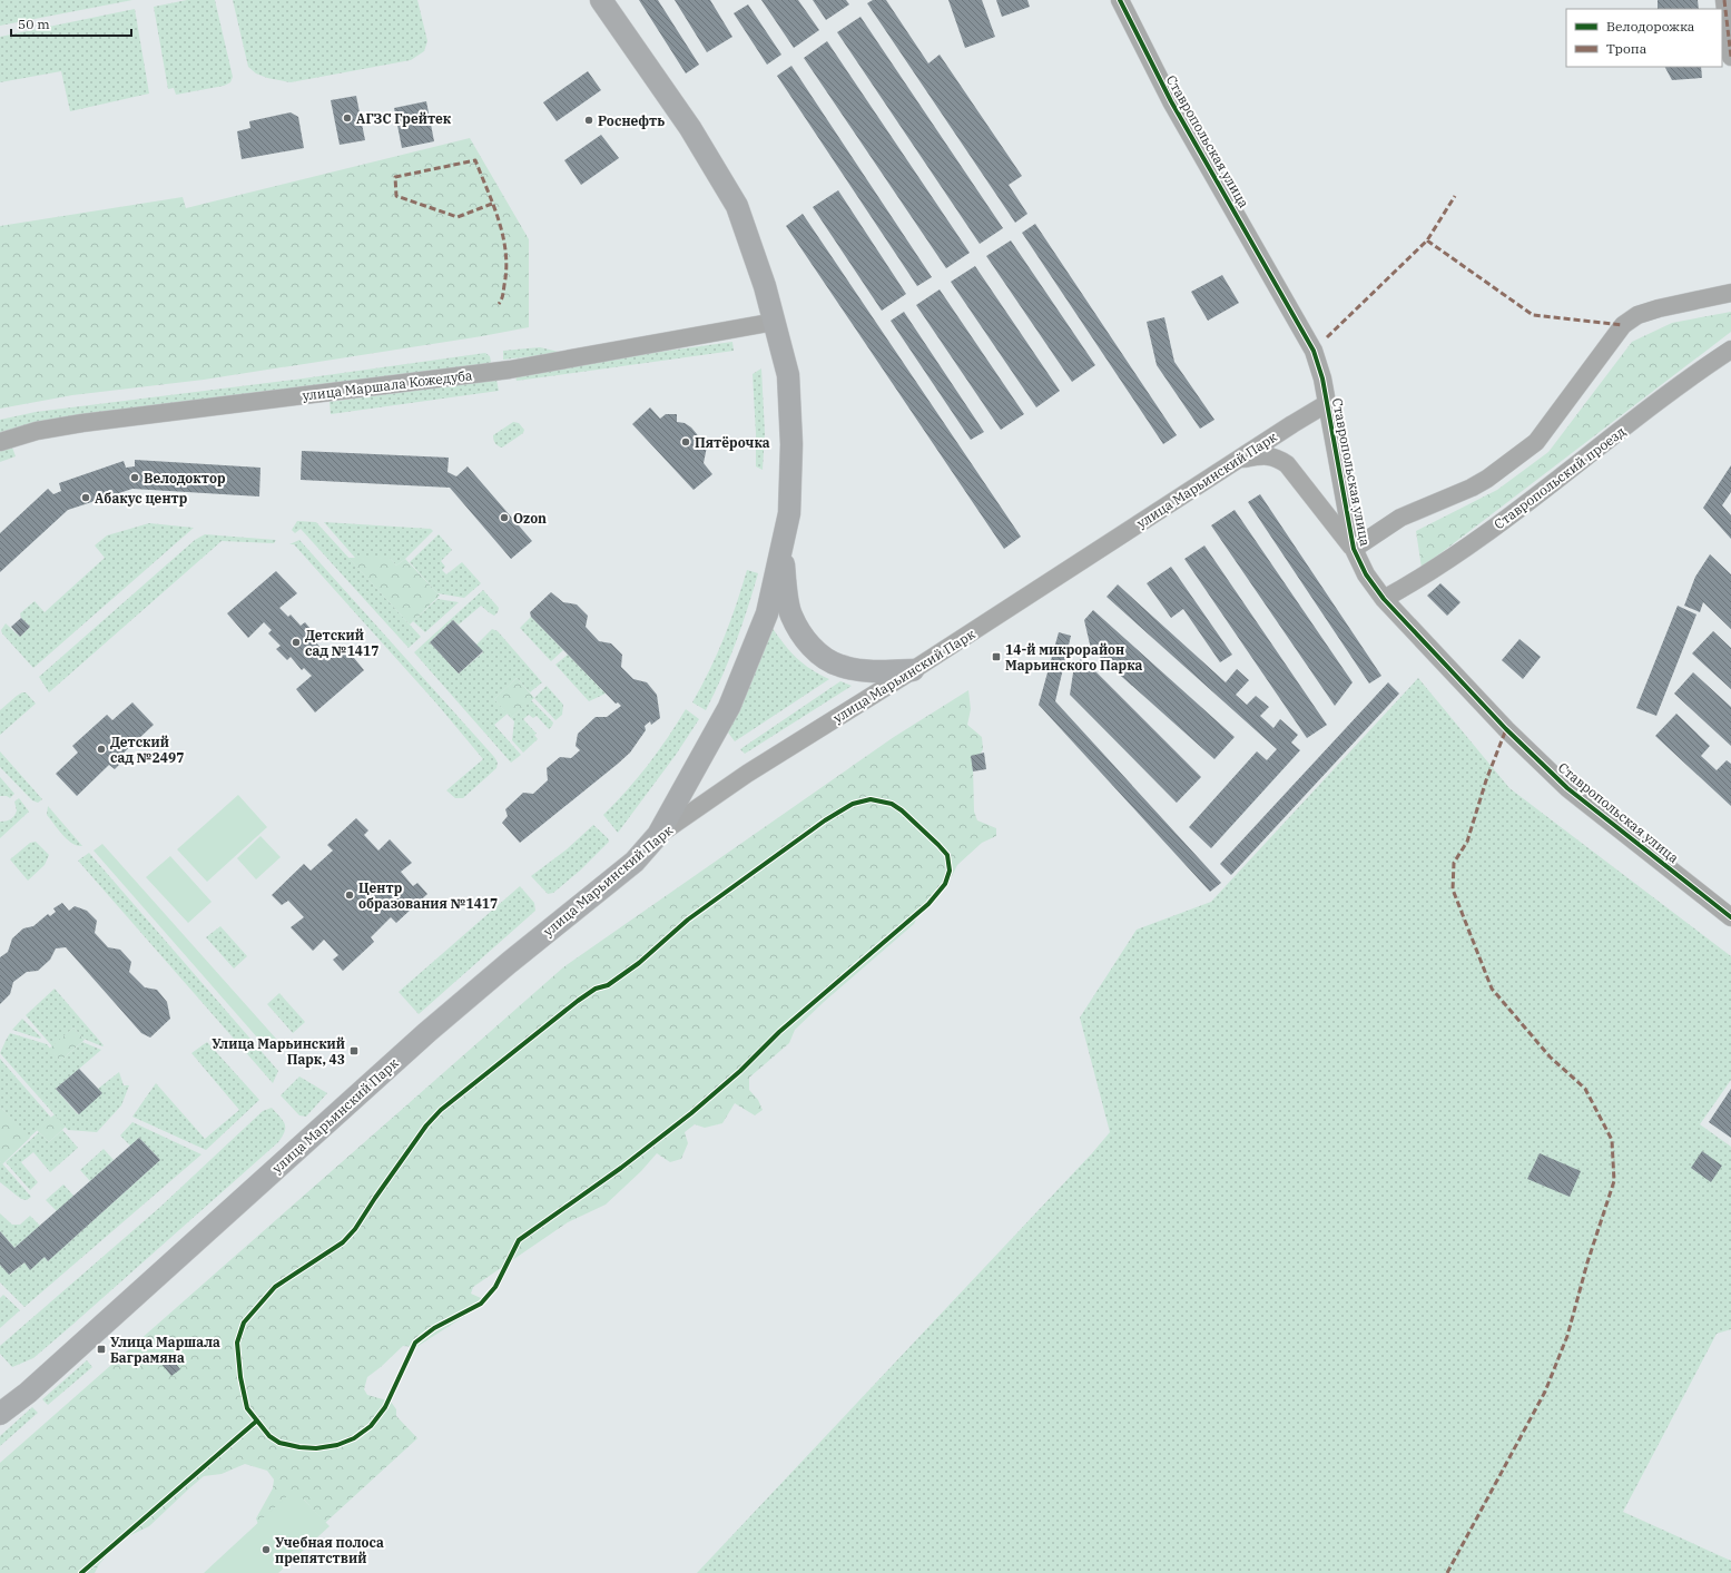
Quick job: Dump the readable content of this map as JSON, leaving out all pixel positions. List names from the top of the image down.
{
  "streets": {
    "main road": ["улица Марьинский Парк"],
    "street": ["Ставропольская улица", "улица Маршала Кожедуба", "Ставропольский проезд"]
  },
  "crossings": [
    ["Ставропольская улица", "Ставропольский проезд"],
    ["Ставропольская улица", "улица Марьинский Парк"]
  ],
  "places": {
    "other": [
      "АГЗС Грейтек",
      "Роснефть",
      "Пятёрочка",
      "Велодоктор",
      "Абакус центр",
      "Ozon",
      "Детский сад №1417",
      "Детский сад №2497",
      "Центр образования №1417",
      "Учебная полоса препятствий"
    ],
    "transit": ["14-й микрорайон Марьинского Парка", "Улица Марьинский Парк, 43", "Улица Маршала Баграмяна"]
  },
  "legend": ["Велодорожка", "Тропа"],
  "scale_bar": "50 m"
}
